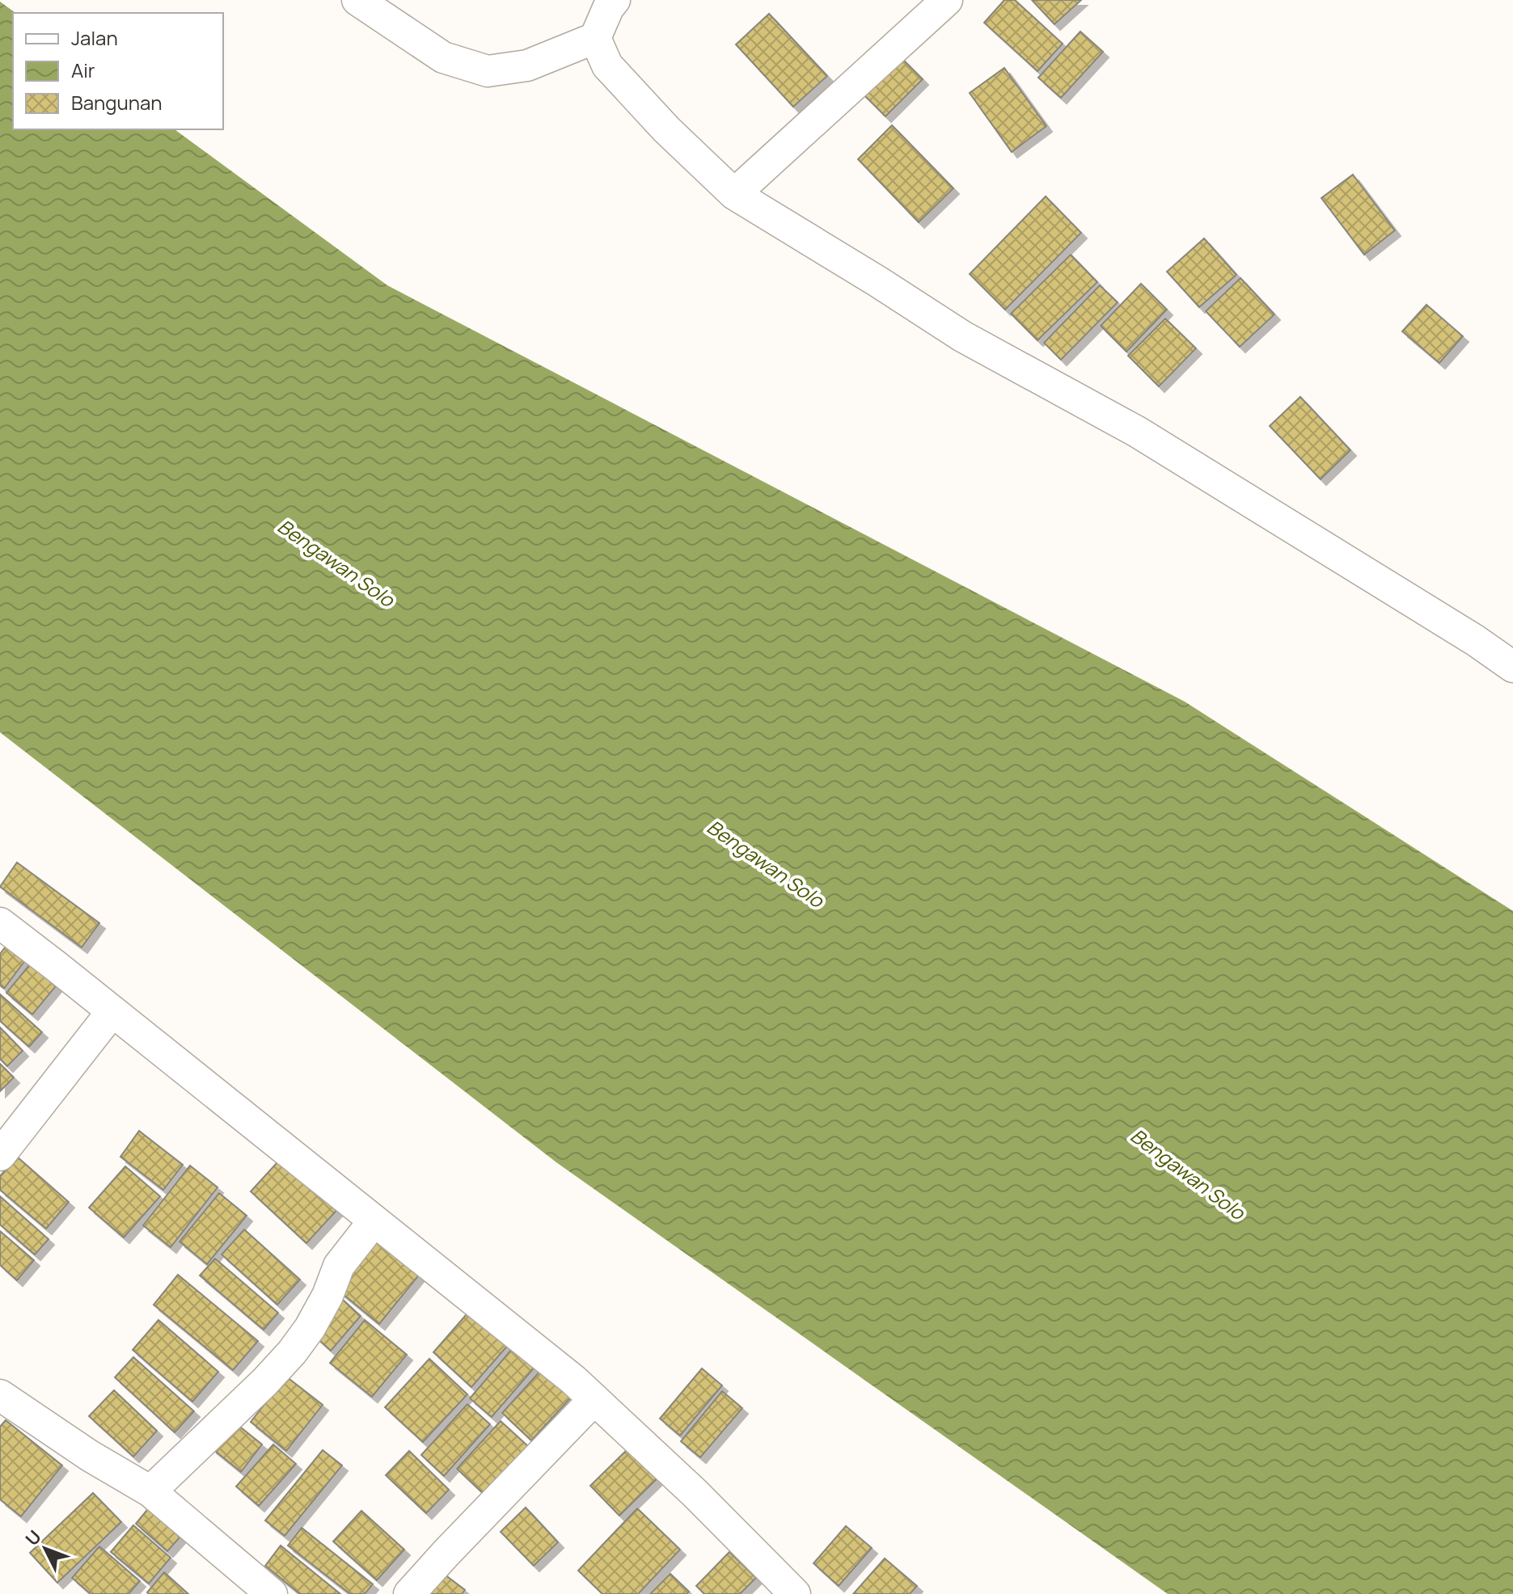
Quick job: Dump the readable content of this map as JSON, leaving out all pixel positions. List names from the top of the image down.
{
  "water": ["Bengawan Solo"],
  "legend": ["Jalan", "Air", "Bangunan"],
  "north": "top left"
}
